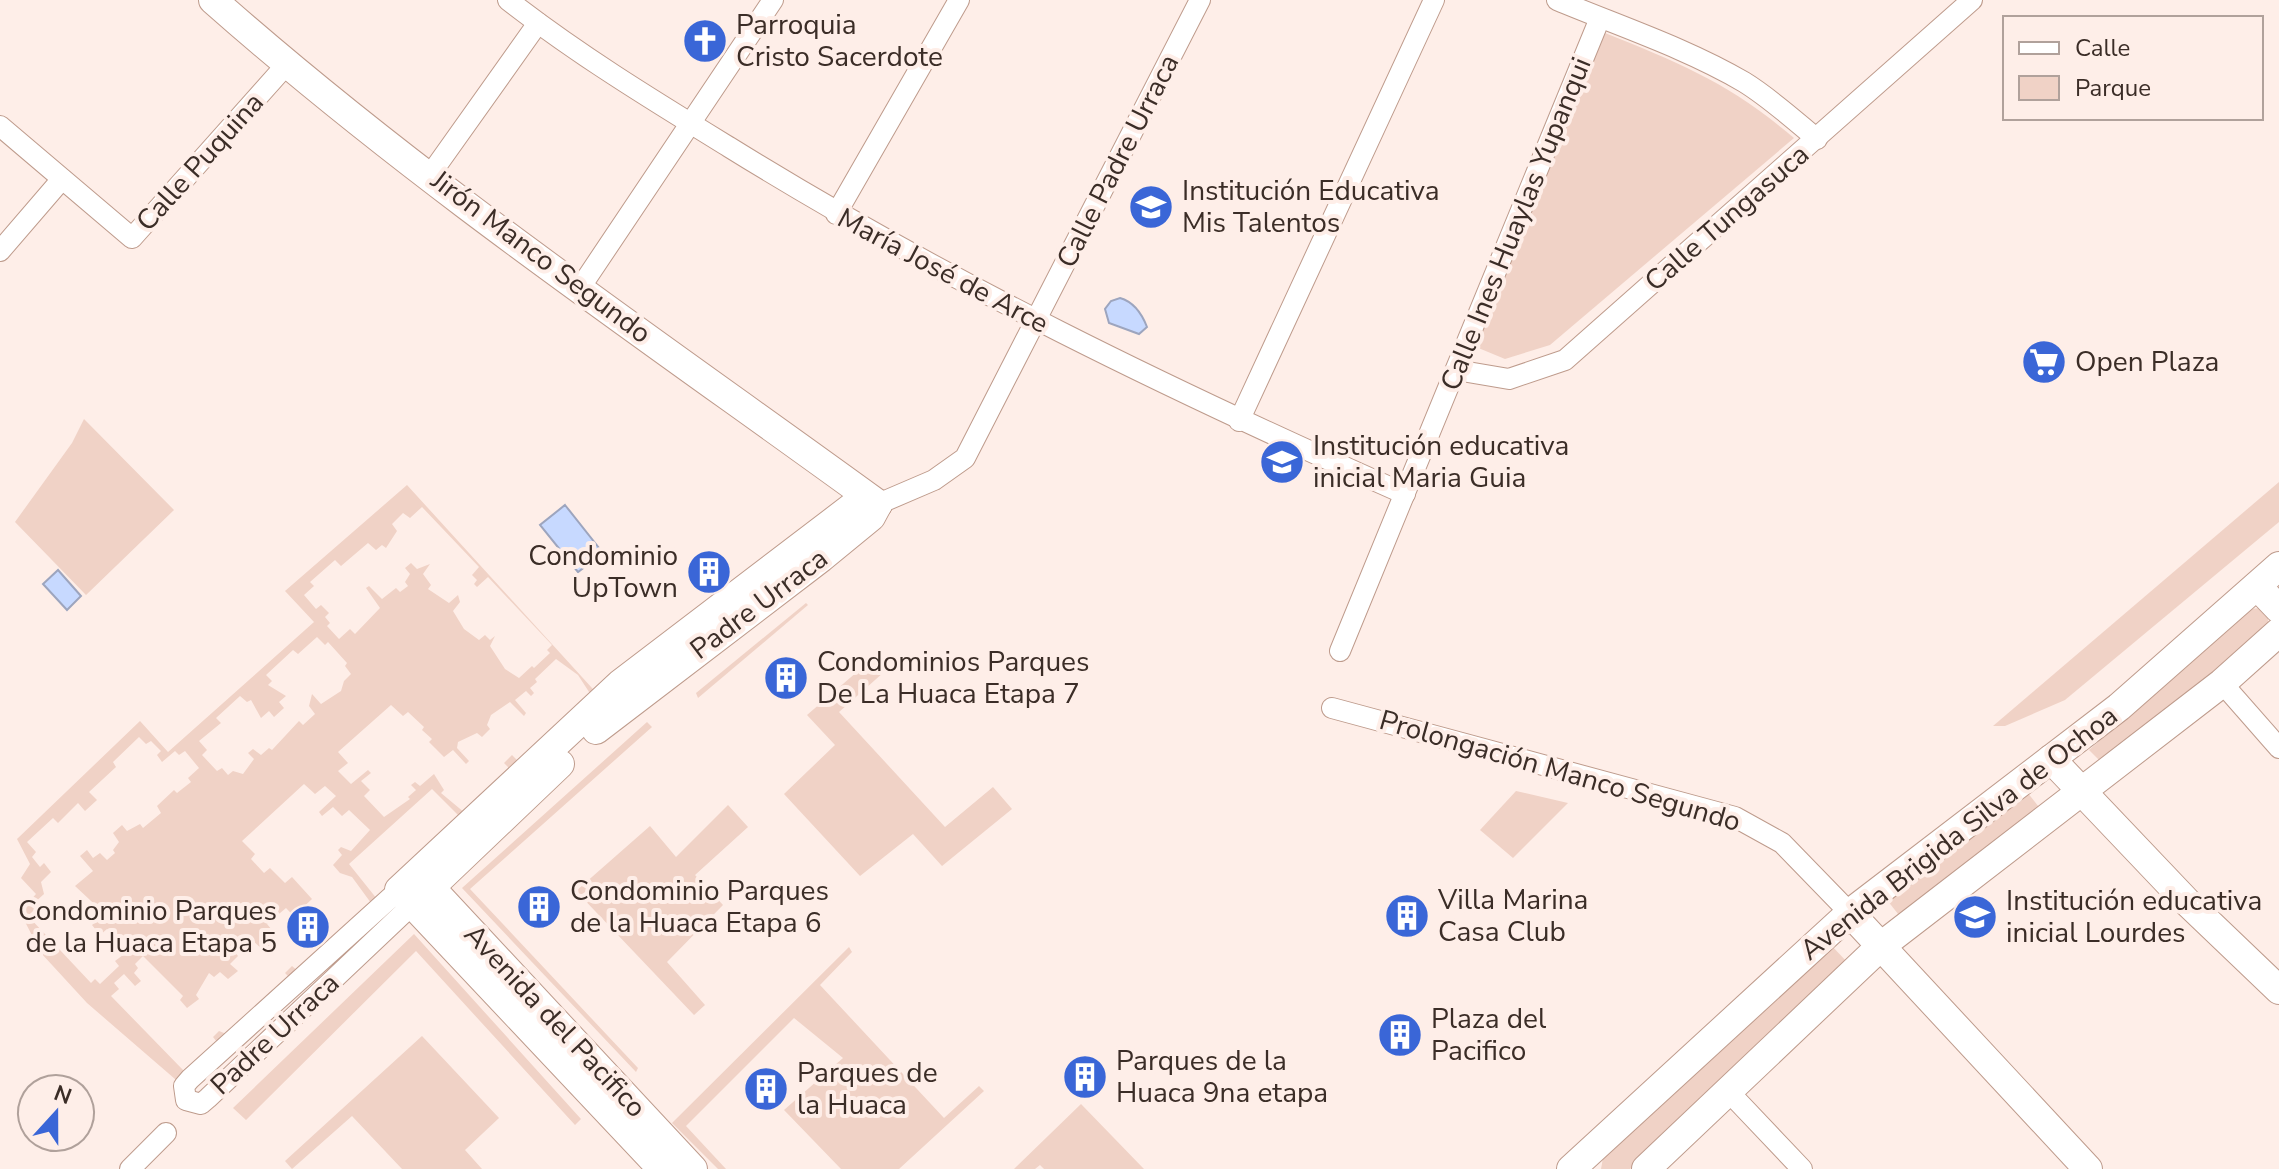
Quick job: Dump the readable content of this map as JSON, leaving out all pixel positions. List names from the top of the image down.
{
  "streets": {
    "street": [
      "Calle Padre Urraca",
      "Calle Puquina",
      "Calle Tungasuca",
      "Calle Ines Huaylas Yupanqui",
      "Jirón Manco Segundo",
      "María José de Arce",
      "Padre Urraca",
      "Prolongación Manco Segundo",
      "Avenida Brigida Silva de Ochoa",
      "Avenida del Pacifico"
    ]
  },
  "crossings": [
    ["Calle Padre Urraca", "María José de Arce"],
    ["Calle Padre Urraca", "Padre Urraca"],
    ["Calle Puquina", "Jirón Manco Segundo"],
    ["Calle Tungasuca", "Calle Ines Huaylas Yupanqui"],
    ["Calle Ines Huaylas Yupanqui", "María José de Arce"],
    ["Jirón Manco Segundo", "Padre Urraca"],
    ["María José de Arce", "Padre Urraca"],
    ["Padre Urraca", "Avenida del Pacifico"],
    ["Prolongación Manco Segundo", "Avenida Brigida Silva de Ochoa"]
  ],
  "places": {
    "church": ["Parroquia Cristo Sacerdote"],
    "school or university": ["Institución Educativa Mis Talentos", "Institución educativa inicial Maria Guia", "Institución educativa inicial Lourdes"],
    "supermarket": ["Open Plaza"],
    "building": [
      "Condominio UpTown",
      "Condominios Parques De La Huaca Etapa 7",
      "Condominio Parques de la Huaca Etapa 6",
      "Villa Marina Casa Club",
      "Condominio Parques de la Huaca Etapa 5",
      "Plaza del Pacifico",
      "Parques de la Huaca 9na etapa",
      "Parques de la Huaca"
    ]
  },
  "legend": ["Calle", "Parque"],
  "north": "top"
}
